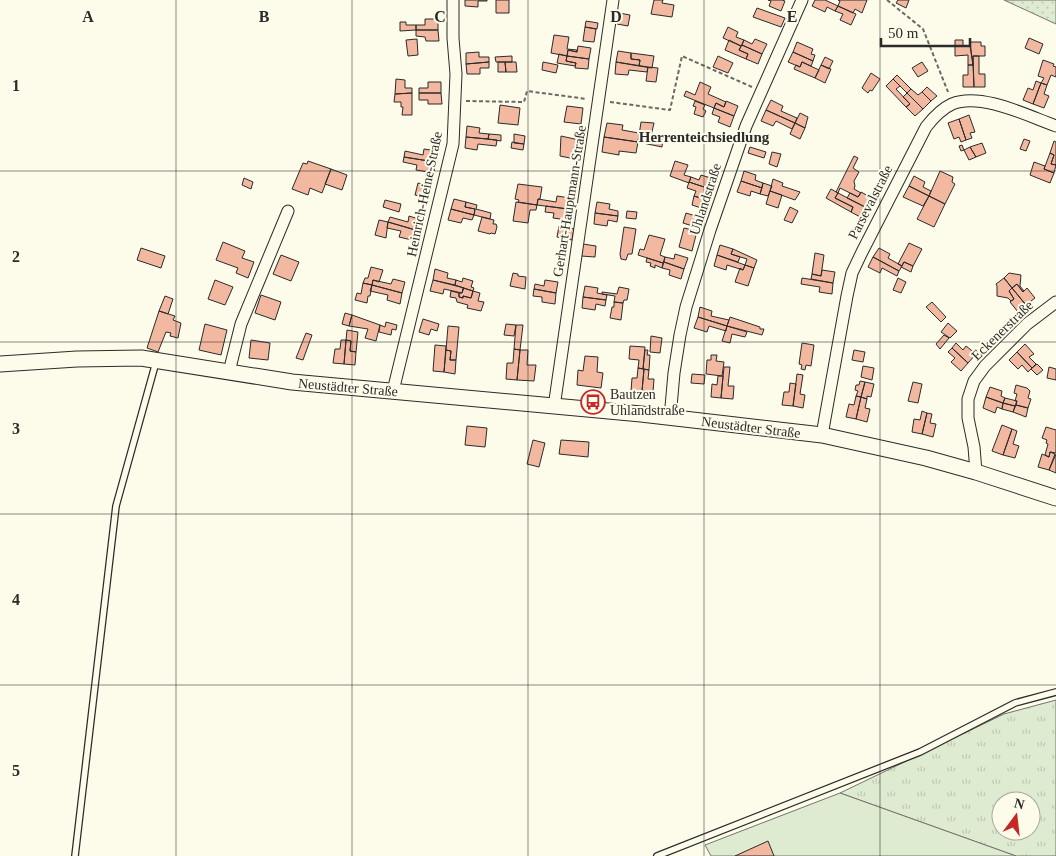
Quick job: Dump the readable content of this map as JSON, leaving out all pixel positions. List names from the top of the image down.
{
  "streets": {
    "street": [
      "Heinrich-Heine-Straße",
      "Uhlandstraße",
      "Gerhart-Hauptmann-Straße",
      "Parsevalstraße",
      "Eckenerstraße",
      "Neustädter Straße"
    ]
  },
  "crossings": [
    ["Heinrich-Heine-Straße", "Neustädter Straße"],
    ["Uhlandstraße", "Neustädter Straße"],
    ["Gerhart-Hauptmann-Straße", "Neustädter Straße"],
    ["Parsevalstraße", "Neustädter Straße"],
    ["Eckenerstraße", "Neustädter Straße"]
  ],
  "districts": ["Herrenteichsiedlung"],
  "places": {
    "bus stop": ["Bautzen Uhlandstraße"]
  },
  "scale_bar": "50 m",
  "north": "top",
  "grid": {
    "columns": [
      "A",
      "B",
      "C",
      "D",
      "E"
    ],
    "rows": [
      "1",
      "2",
      "3",
      "4",
      "5"
    ]
  }
}
